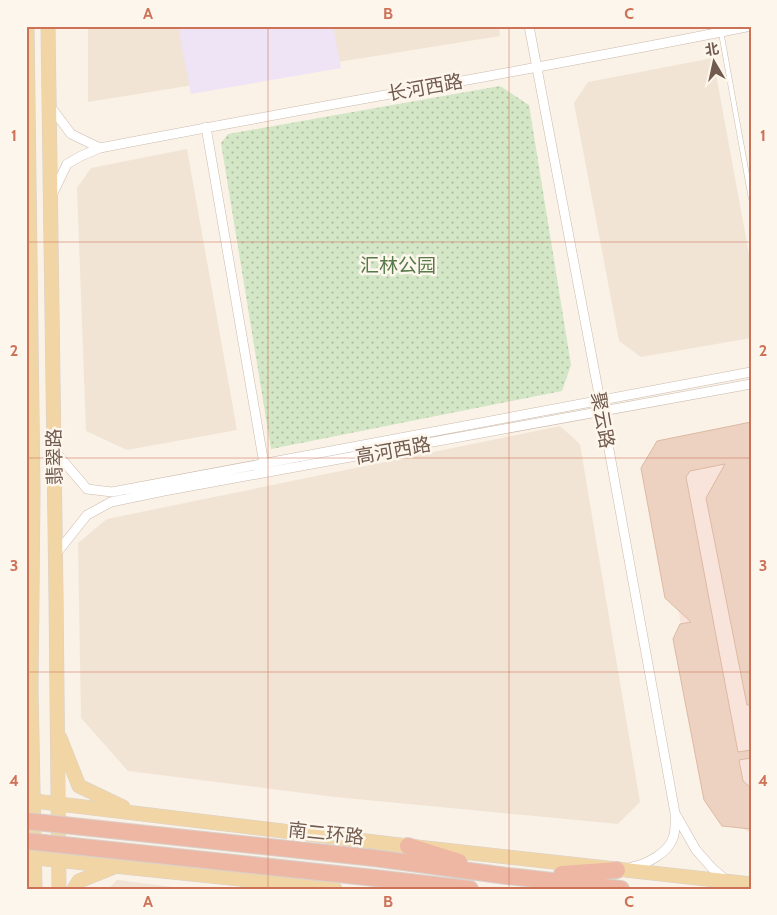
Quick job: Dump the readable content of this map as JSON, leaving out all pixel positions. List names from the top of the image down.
{
  "streets": {
    "highway": ["南二环路"],
    "main road": ["翡翠路"],
    "street": ["长河西路", "聚云路", "高河西路"]
  },
  "crossings": [
    ["长河西路", "聚云路"],
    ["长河西路", "翡翠路"],
    ["聚云路", "高河西路"],
    ["高河西路", "翡翠路"]
  ],
  "parks": ["汇林公园"],
  "north": "top",
  "grid": {
    "columns": ["A", "B", "C"],
    "rows": [
      "1",
      "2",
      "3",
      "4"
    ]
  }
}
